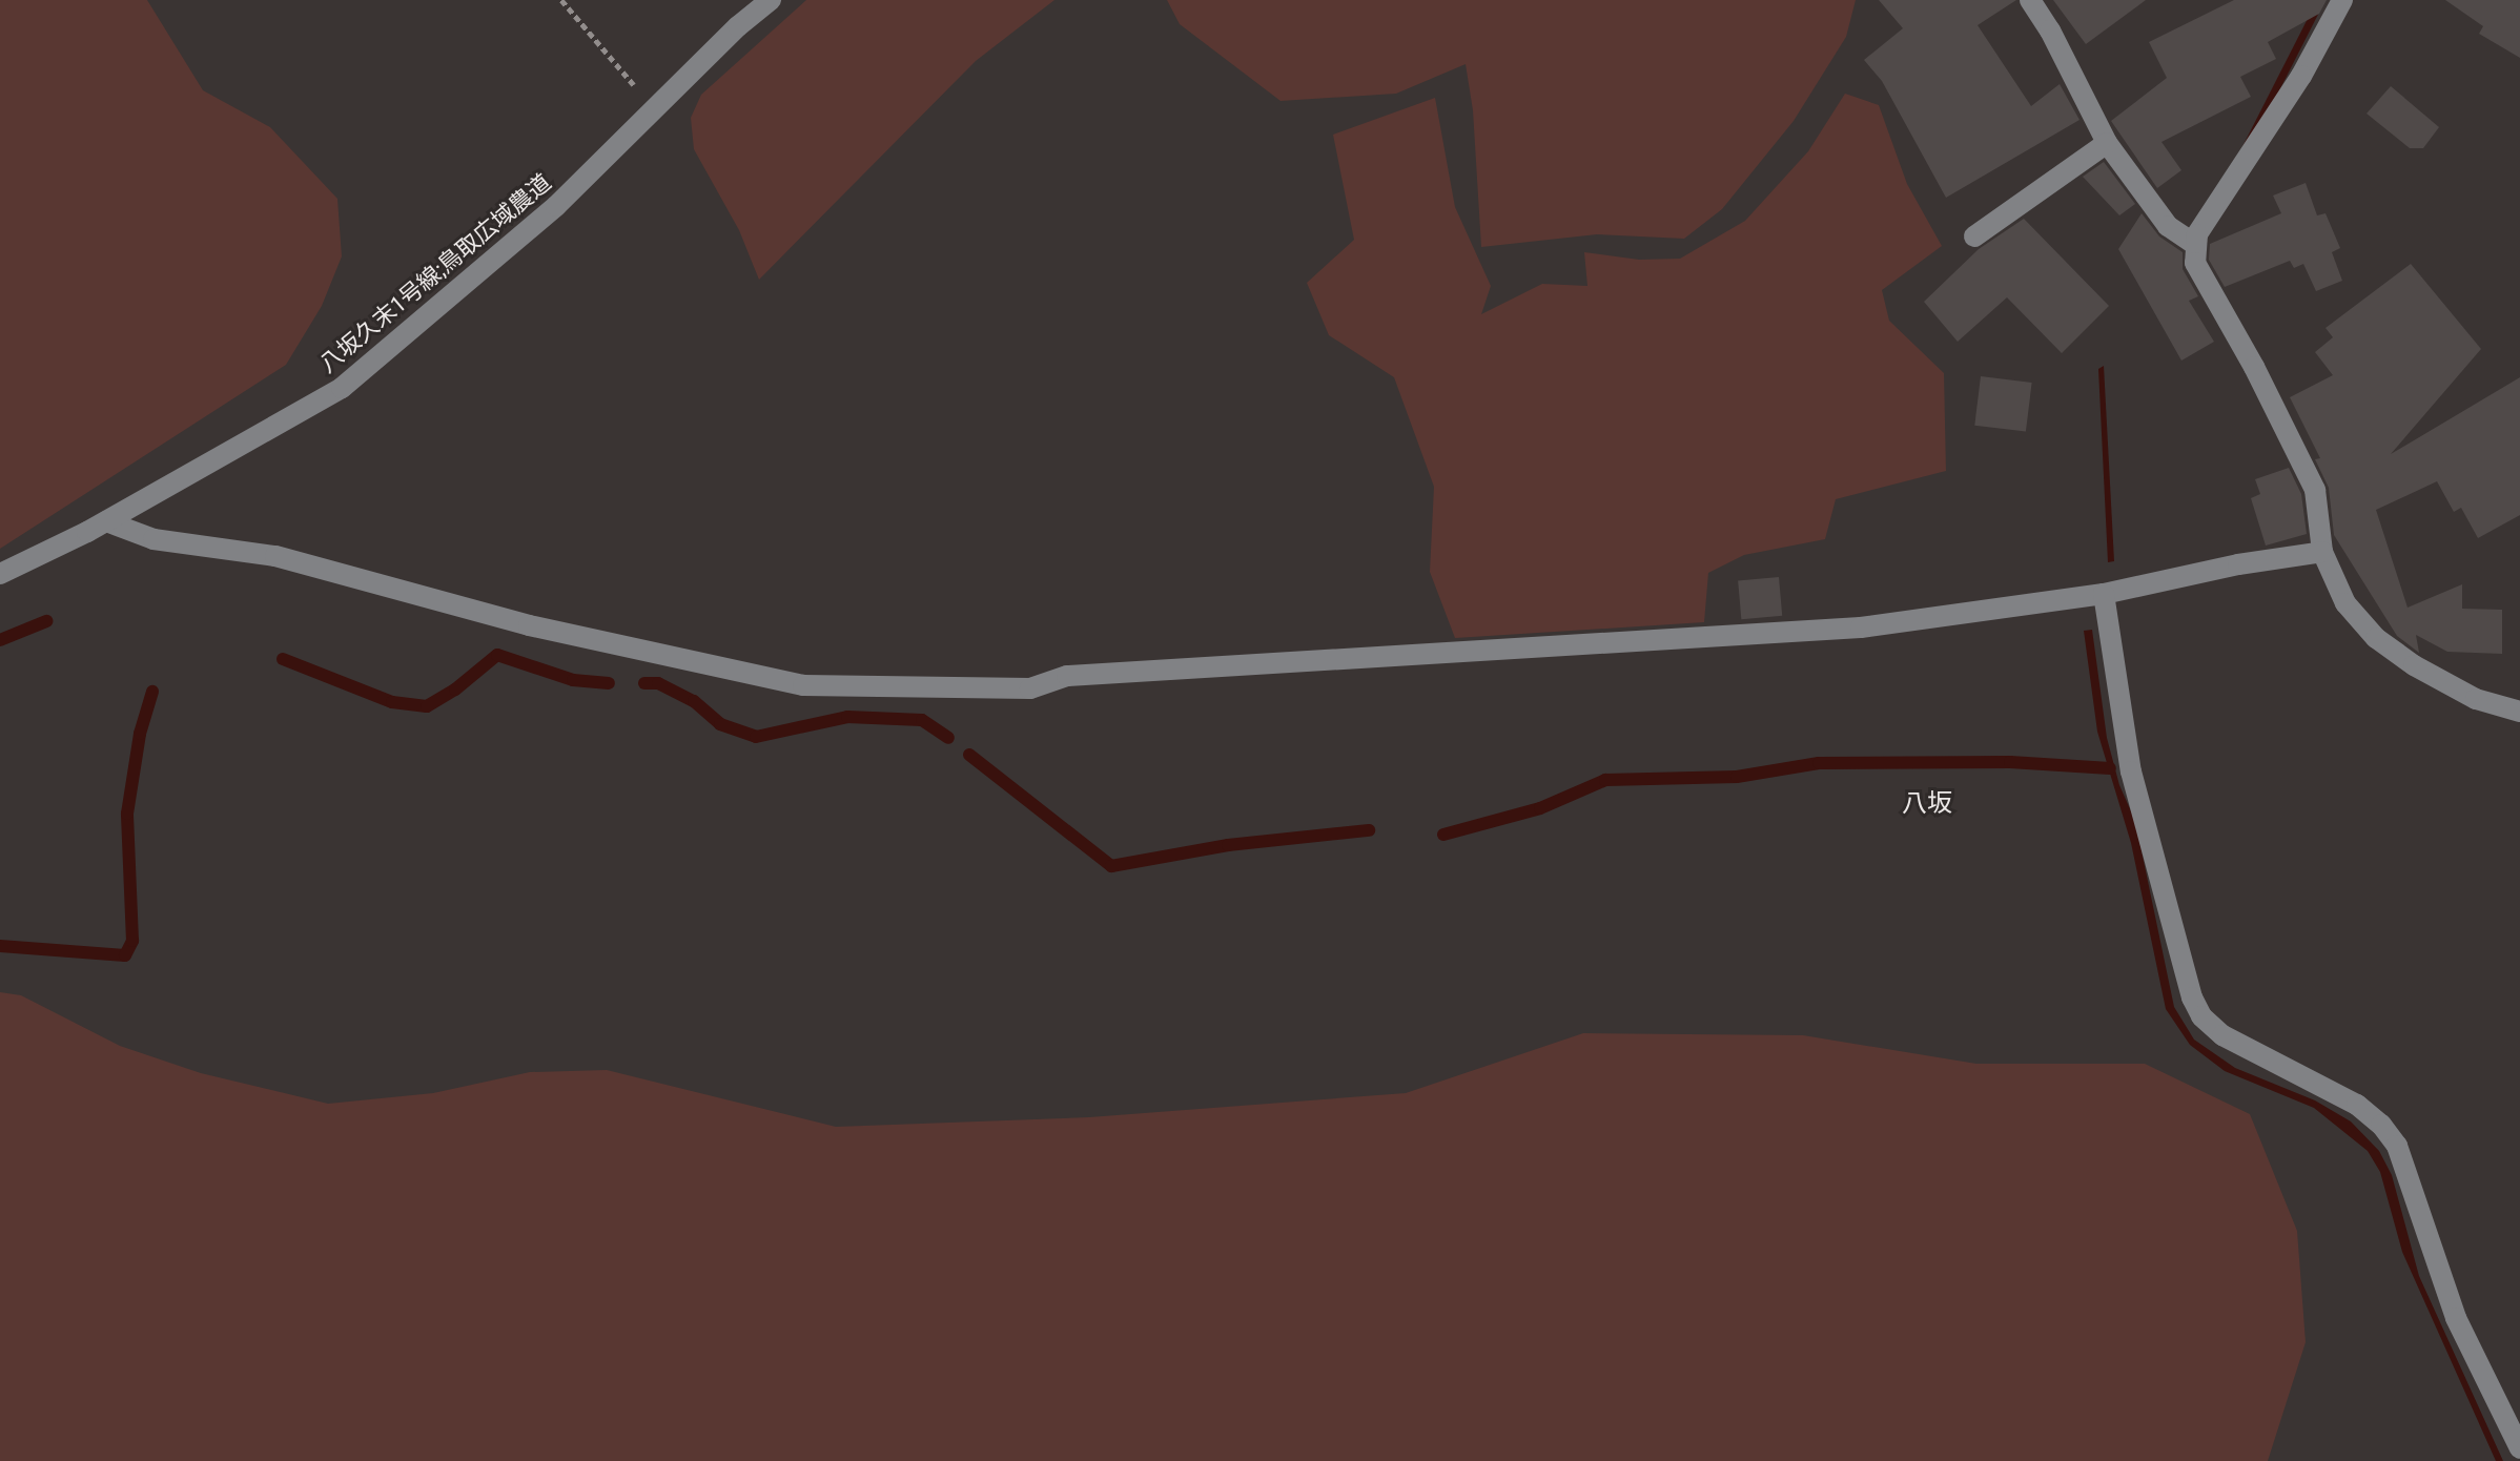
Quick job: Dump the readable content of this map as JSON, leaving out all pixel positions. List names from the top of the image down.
{
  "streets": {
    "street": ["八坂久末1号線;鳥取広域農道"]
  },
  "districts": ["八坂"]
}
